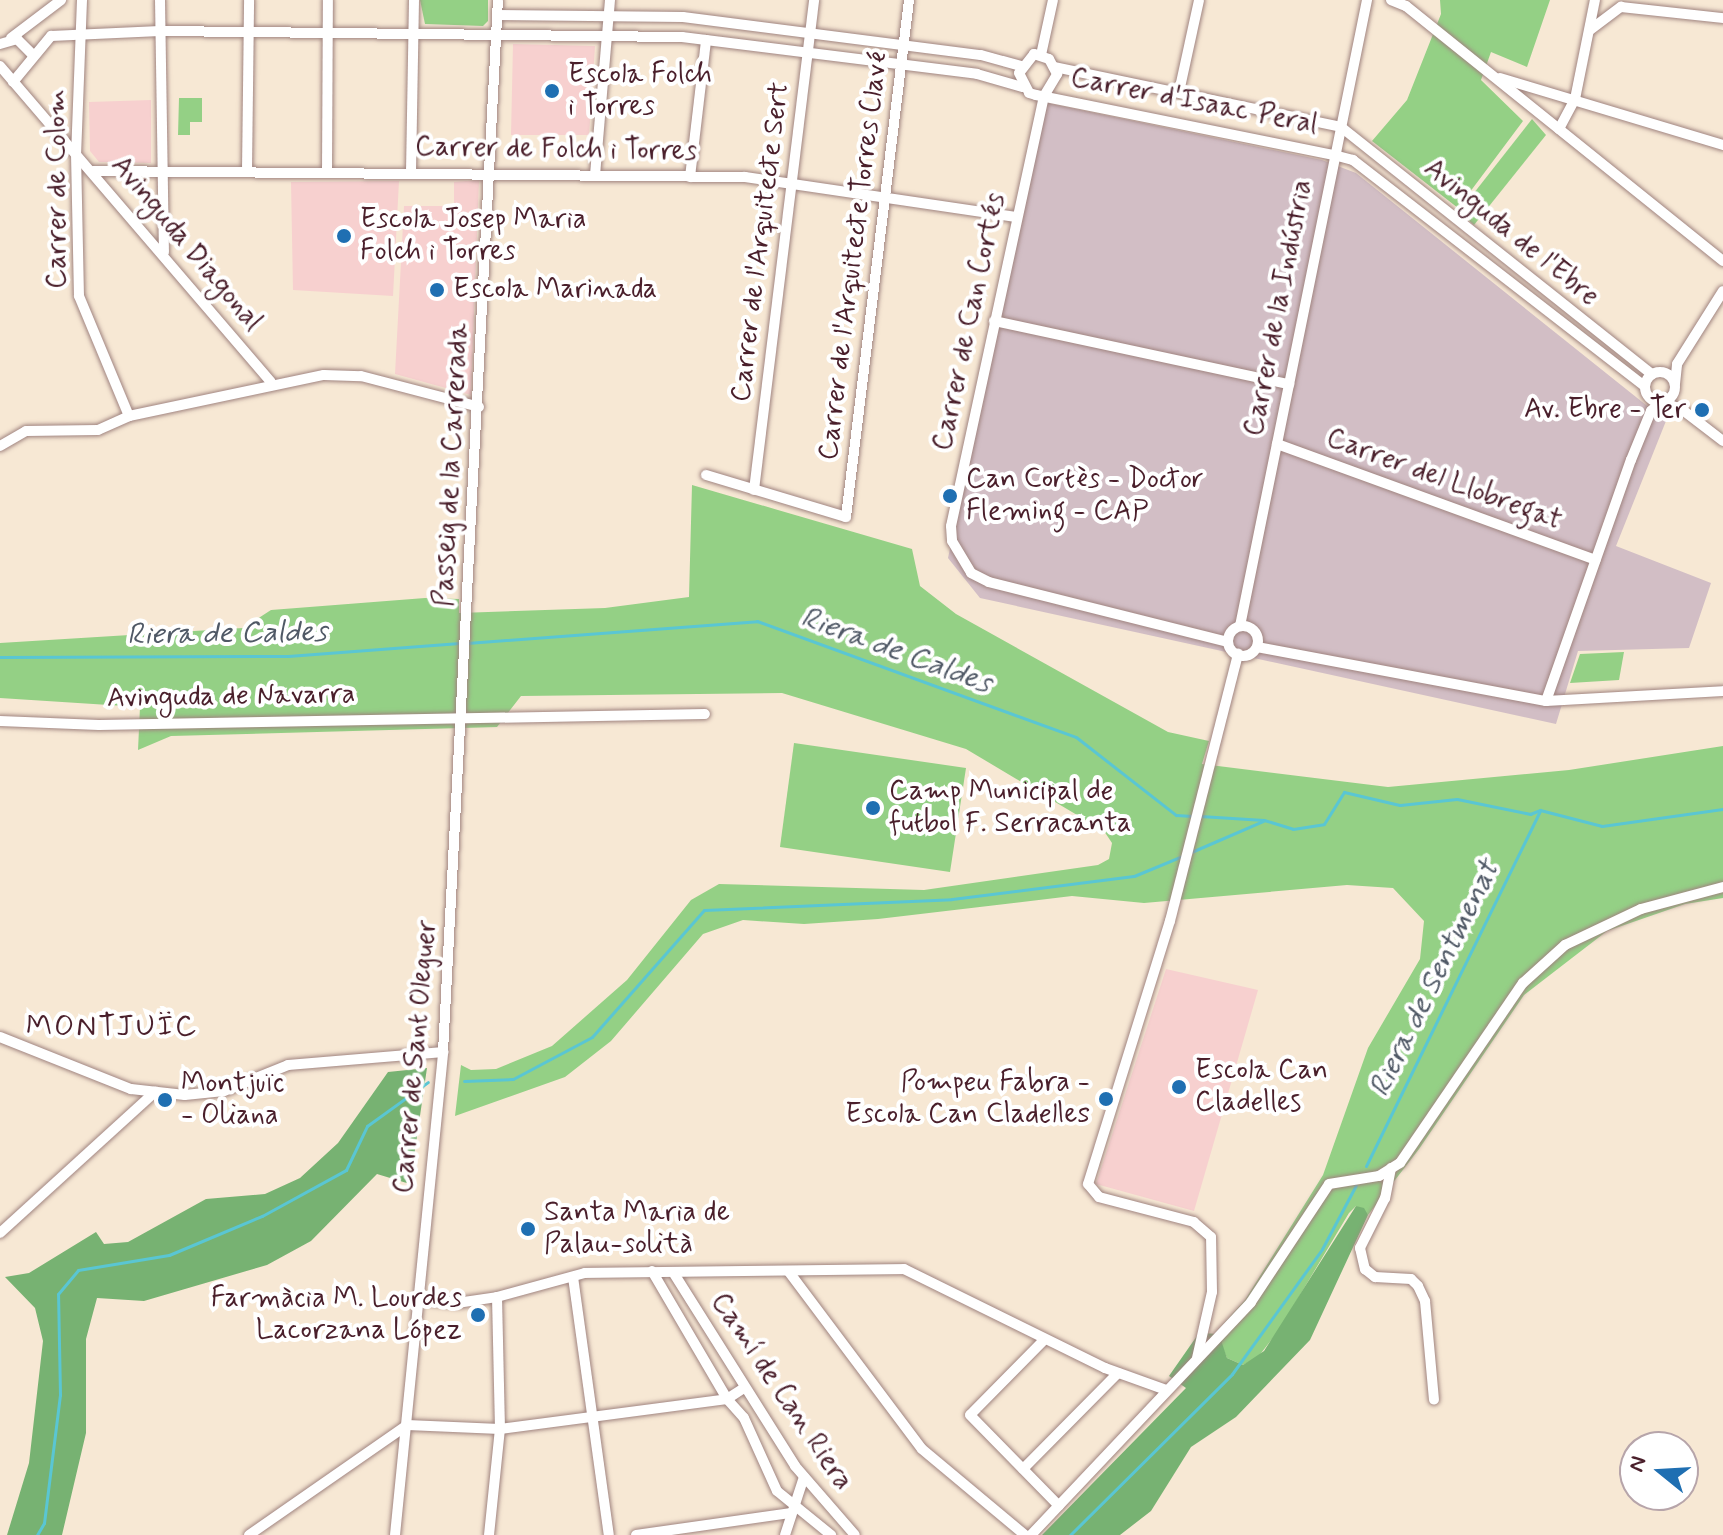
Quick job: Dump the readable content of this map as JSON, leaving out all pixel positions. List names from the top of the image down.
{
  "streets": {
    "street": [
      "Carrer d'Isaac Peral",
      "Carrer de Folch i Torres",
      "Carrer de Colom",
      "Avinguda de l'Ebre",
      "Carrer de l'Arquitecte Sert",
      "Avinguda Diagonal",
      "Carrer de l'Arquitecte Torres Clavé",
      "Carrer de la Indústria",
      "Carrer de Can Cortés",
      "Passeig de la Carrerada",
      "Carrer del Llobregat",
      "Avinguda de Navarra",
      "Carrer de Sant Oleguer",
      "Camí de Can Riera"
    ]
  },
  "crossings": [
    ["Carrer d'Isaac Peral", "Avinguda de l'Ebre"],
    ["Carrer d'Isaac Peral", "Carrer de la Indústria"],
    ["Carrer d'Isaac Peral", "Carrer de Can Cortés"],
    ["Carrer de Folch i Torres", "Carrer de l'Arquitecte Sert"],
    ["Carrer de Folch i Torres", "Avinguda Diagonal"],
    ["Carrer de Folch i Torres", "Carrer de l'Arquitecte Torres Clavé"],
    ["Carrer de Folch i Torres", "Carrer de Can Cortés"],
    ["Carrer de Folch i Torres", "Passeig de la Carrerada"],
    ["Carrer de Colom", "Avinguda Diagonal"],
    ["Avinguda de l'Ebre", "Carrer de la Indústria"],
    ["Carrer de l'Arquitecte Sert", "Carrer de l'Arquitecte Torres Clavé"],
    ["Carrer de la Indústria", "Carrer del Llobregat"],
    ["Passeig de la Carrerada", "Carrer de Sant Oleguer"],
    ["Avinguda de Navarra", "Carrer de Sant Oleguer"]
  ],
  "districts": ["MONTJUÏC"],
  "water": ["Riera de Caldes", "Riera de Sentmenat"],
  "places": [
    "Escola Folch i Torres",
    "Escola Josep Maria Folch i Torres",
    "Escola Marinada",
    "Av. Ebre - Ter",
    "Can Cortès - Doctor Fleming - CAP",
    "Camp Municipal de futbol F. Serracanta",
    "Escola Can Cladelles",
    "Pompeu Fabra - Escola Can Cladelles",
    "Montjuïc - Oliana",
    "Santa Maria de Palau-solità",
    "Farmàcia M. Lourdes Lacorzana López"
  ],
  "north": "left"
}
